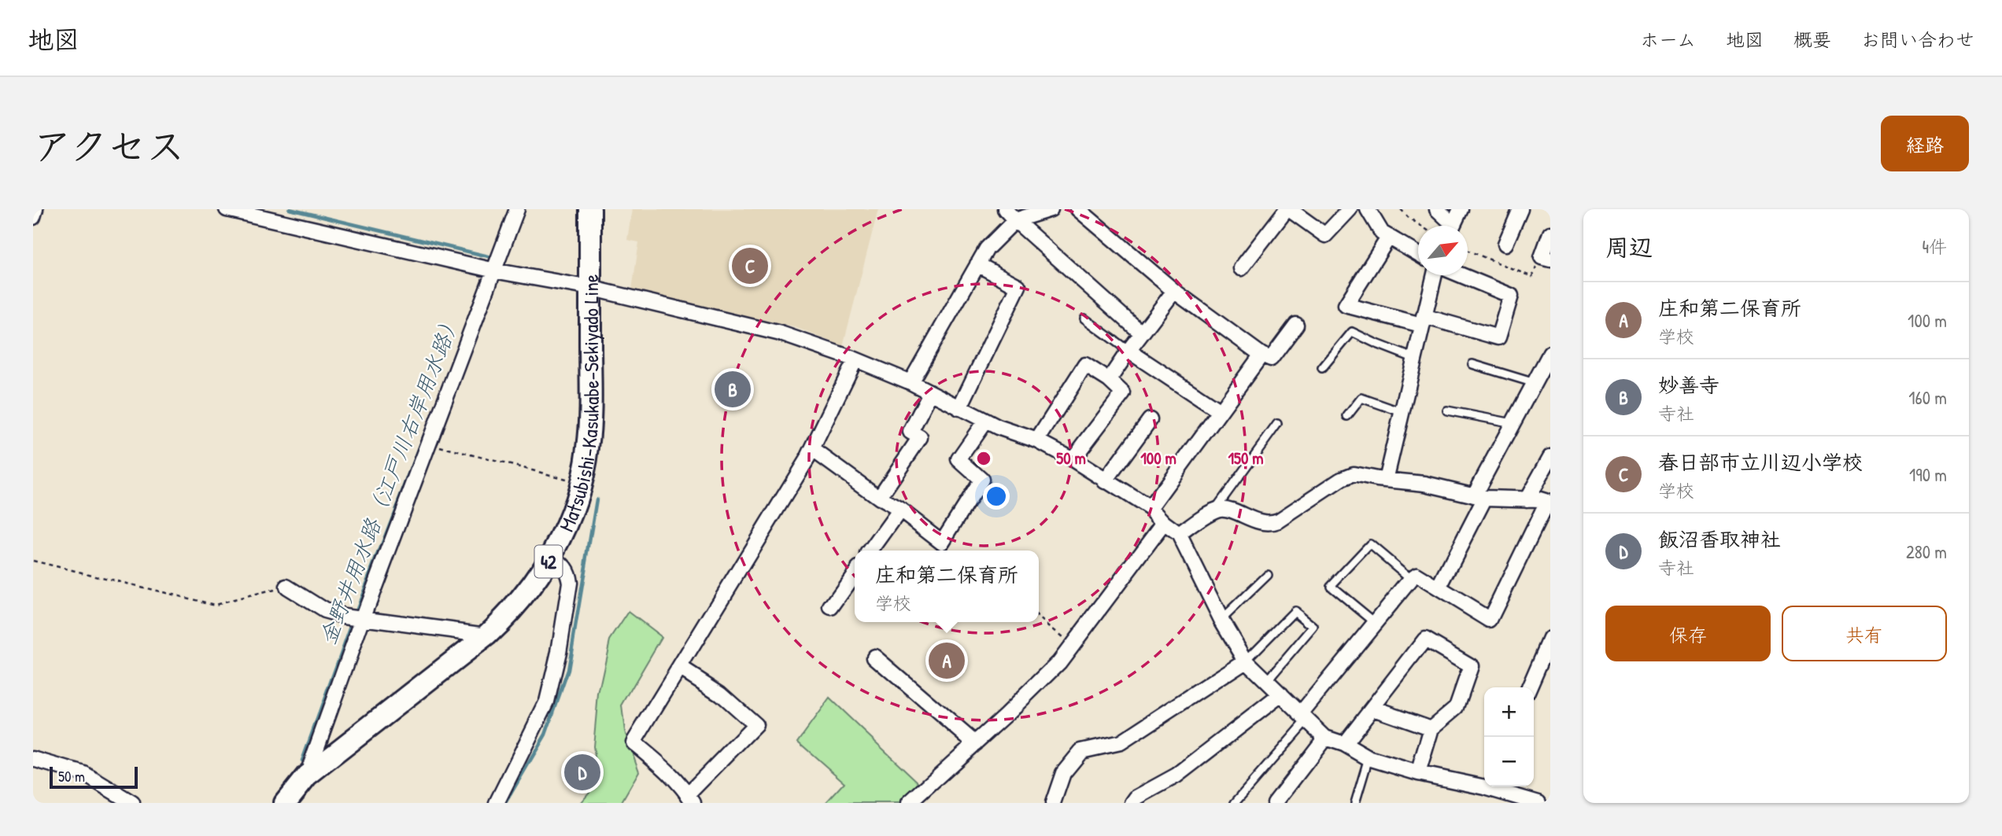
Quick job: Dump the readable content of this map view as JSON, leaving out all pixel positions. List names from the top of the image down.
{
  "streets": {
    "main road": ["Matsubishi-Kasukabe-Sekiyado Line", "42"]
  },
  "water": ["金野井用水路（江戸川右岸用水路）"],
  "scale_bar": "50 m",
  "north": "top right",
  "page": {
    "header": "地図",
    "nav": [
      "ホーム",
      "地図",
      "概要",
      "お問い合わせ"
    ],
    "title": "アクセス",
    "buttons": [
      "経路",
      ["保存", "共有"]
    ],
    "heading": ["周辺", "4件"],
    "pins": [
      "C",
      "B",
      "A",
      "D"
    ],
    "list": [
      {
        "mark": "A",
        "name": "庄和第二保育所",
        "note": "学校",
        "value": "100 m"
      },
      {
        "mark": "B",
        "name": "妙善寺",
        "note": "寺社",
        "value": "160 m"
      },
      {
        "mark": "C",
        "name": "春日部市立川辺小学校",
        "note": "学校",
        "value": "190 m"
      },
      {
        "mark": "D",
        "name": "飯沼香取神社",
        "note": "寺社",
        "value": "280 m"
      }
    ],
    "popup": ["庄和第二保育所", "学校"],
    "map_buttons": ["+", "−"],
    "scale": "50 m"
  },
  "rings": ["50 m", "100 m", "150 m"]
}
